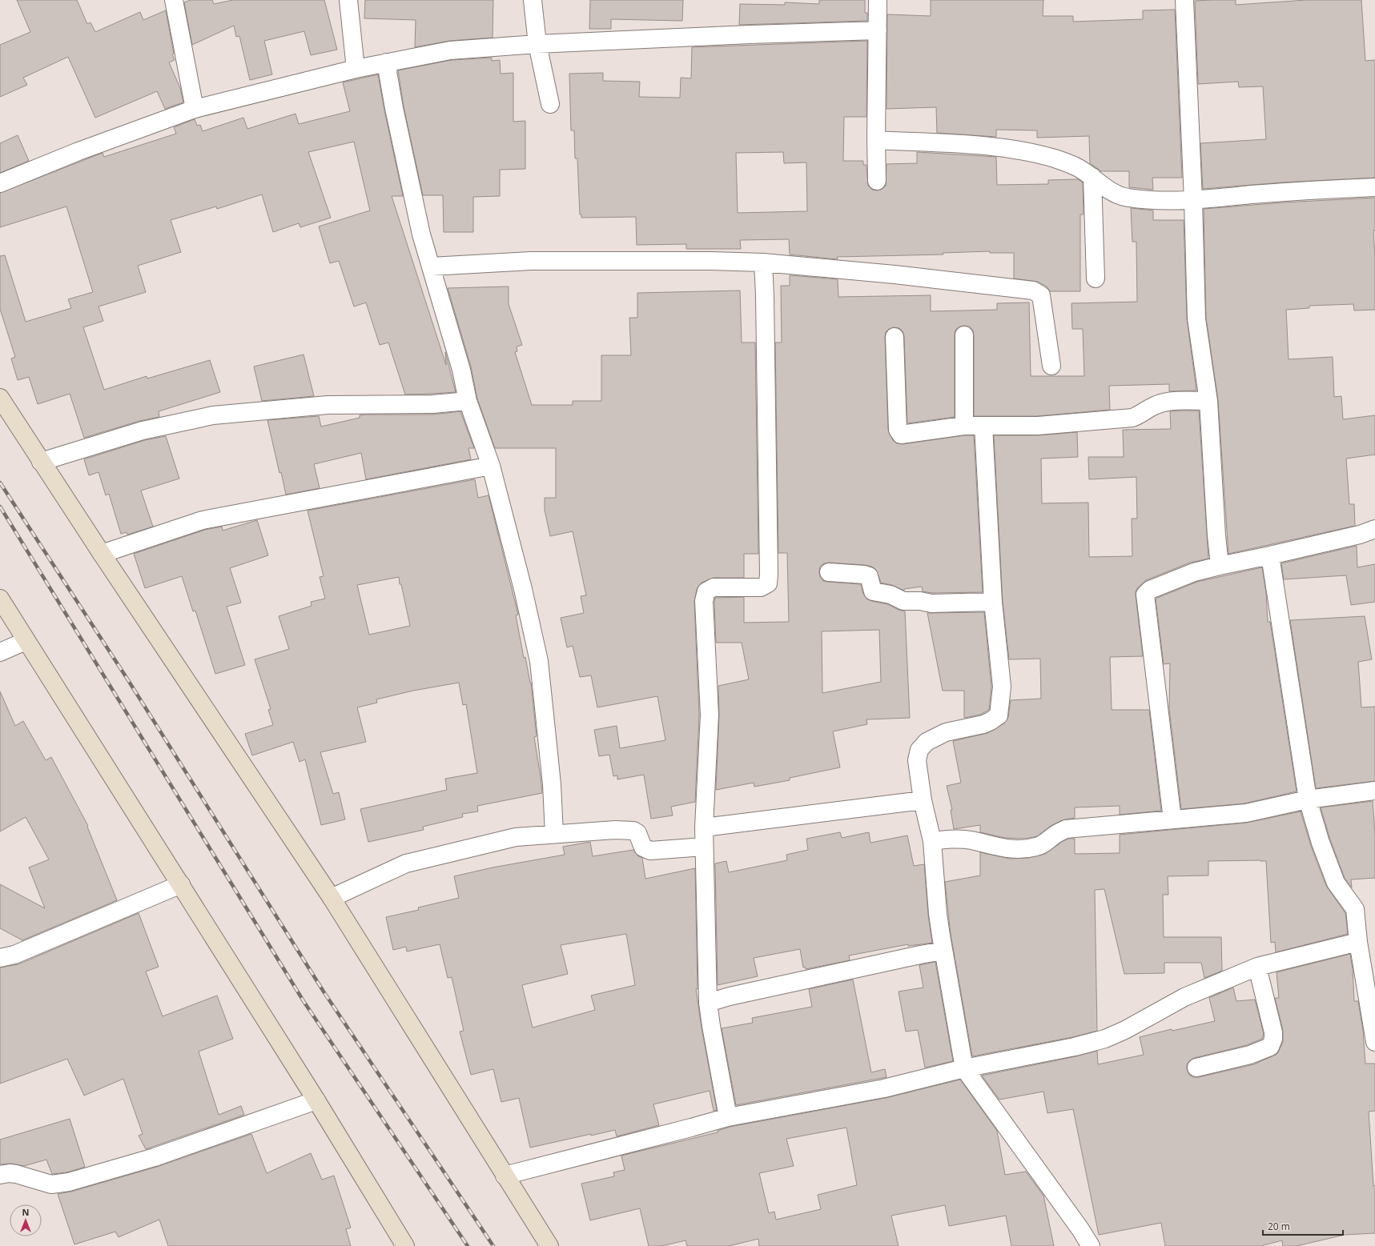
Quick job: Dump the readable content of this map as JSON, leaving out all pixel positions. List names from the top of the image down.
{
  "scale_bar": "20 m",
  "north": "top"
}
